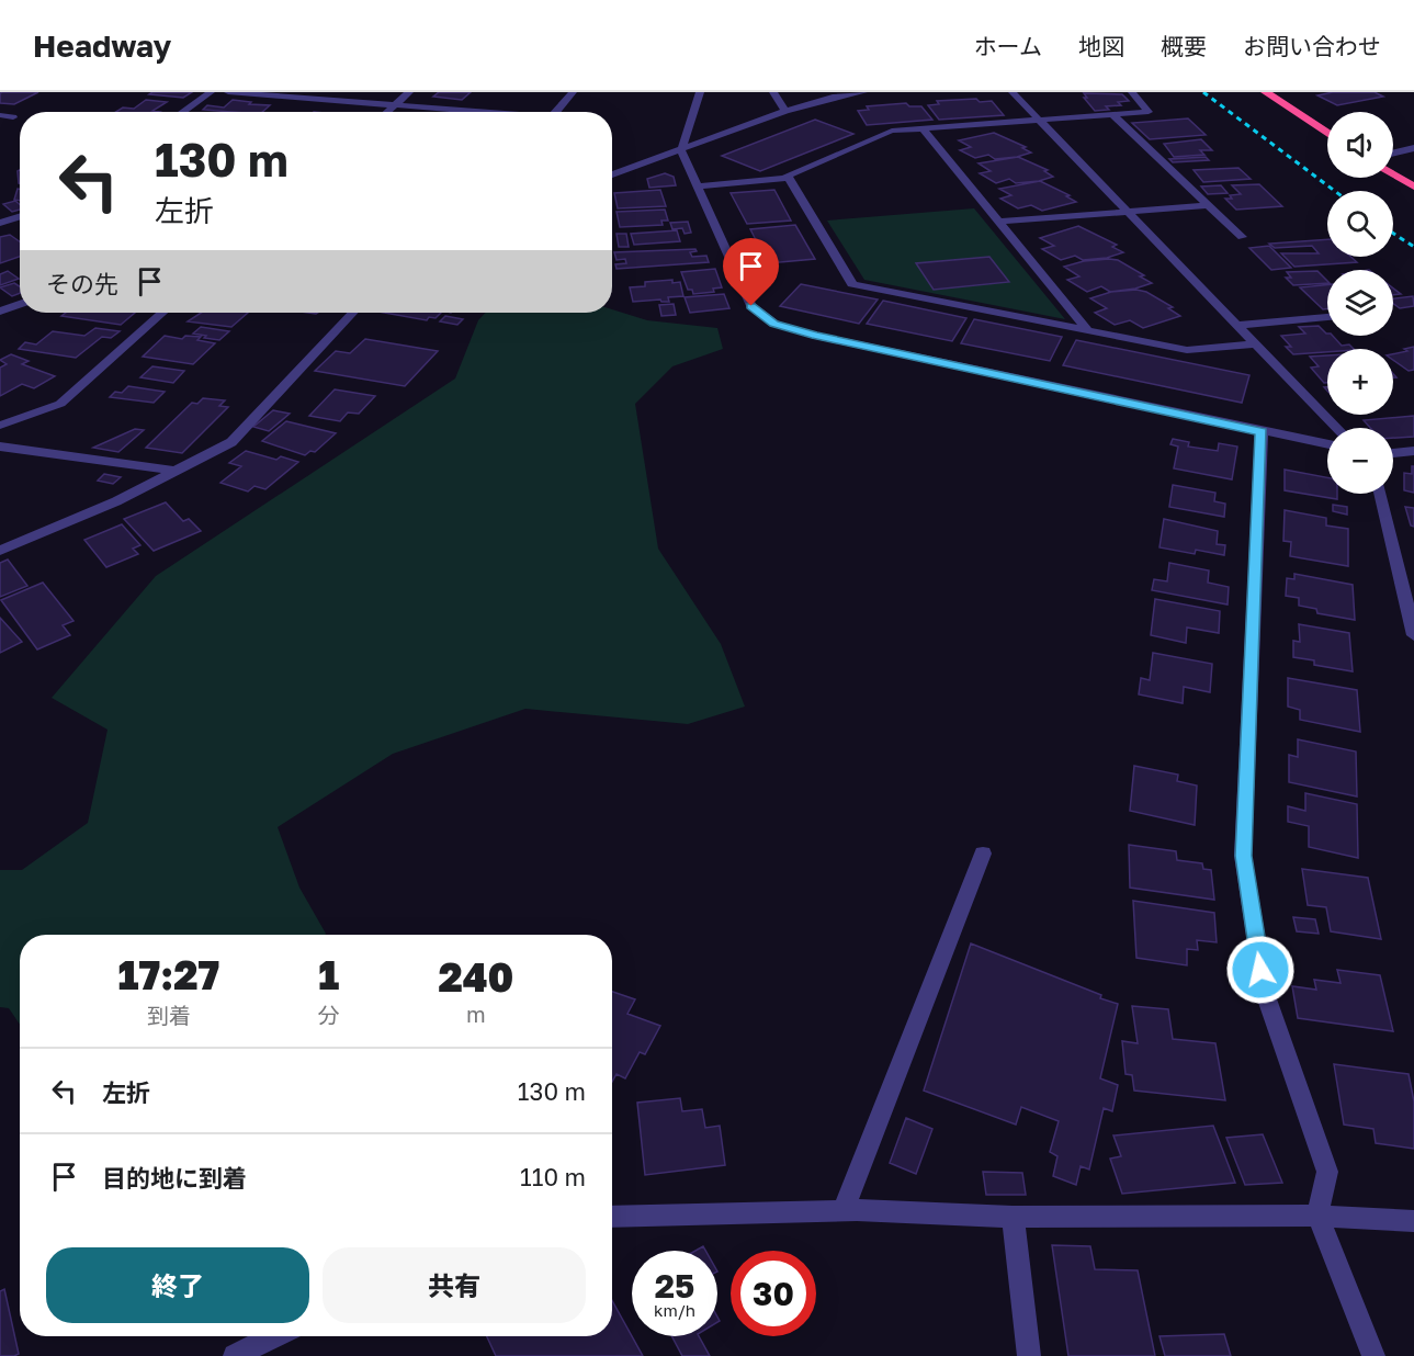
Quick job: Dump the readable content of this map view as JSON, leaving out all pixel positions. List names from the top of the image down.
{
  "page": {
    "header": "Headway",
    "nav": [
      "ホーム",
      "地図",
      "概要",
      "お問い合わせ"
    ],
    "map_buttons": ["+", "−"],
    "turn": ["130 m", "左折"],
    "then": "その先",
    "eta": [
      "17:27",
      "到着",
      "1",
      "分",
      "240",
      "m"
    ],
    "list": [
      {
        "name": "左折",
        "value": "130 m"
      },
      {
        "name": "目的地に到着",
        "value": "110 m"
      }
    ],
    "buttons": ["終了", "共有"],
    "speed": "25 km/h",
    "limit": "30"
  }
}
